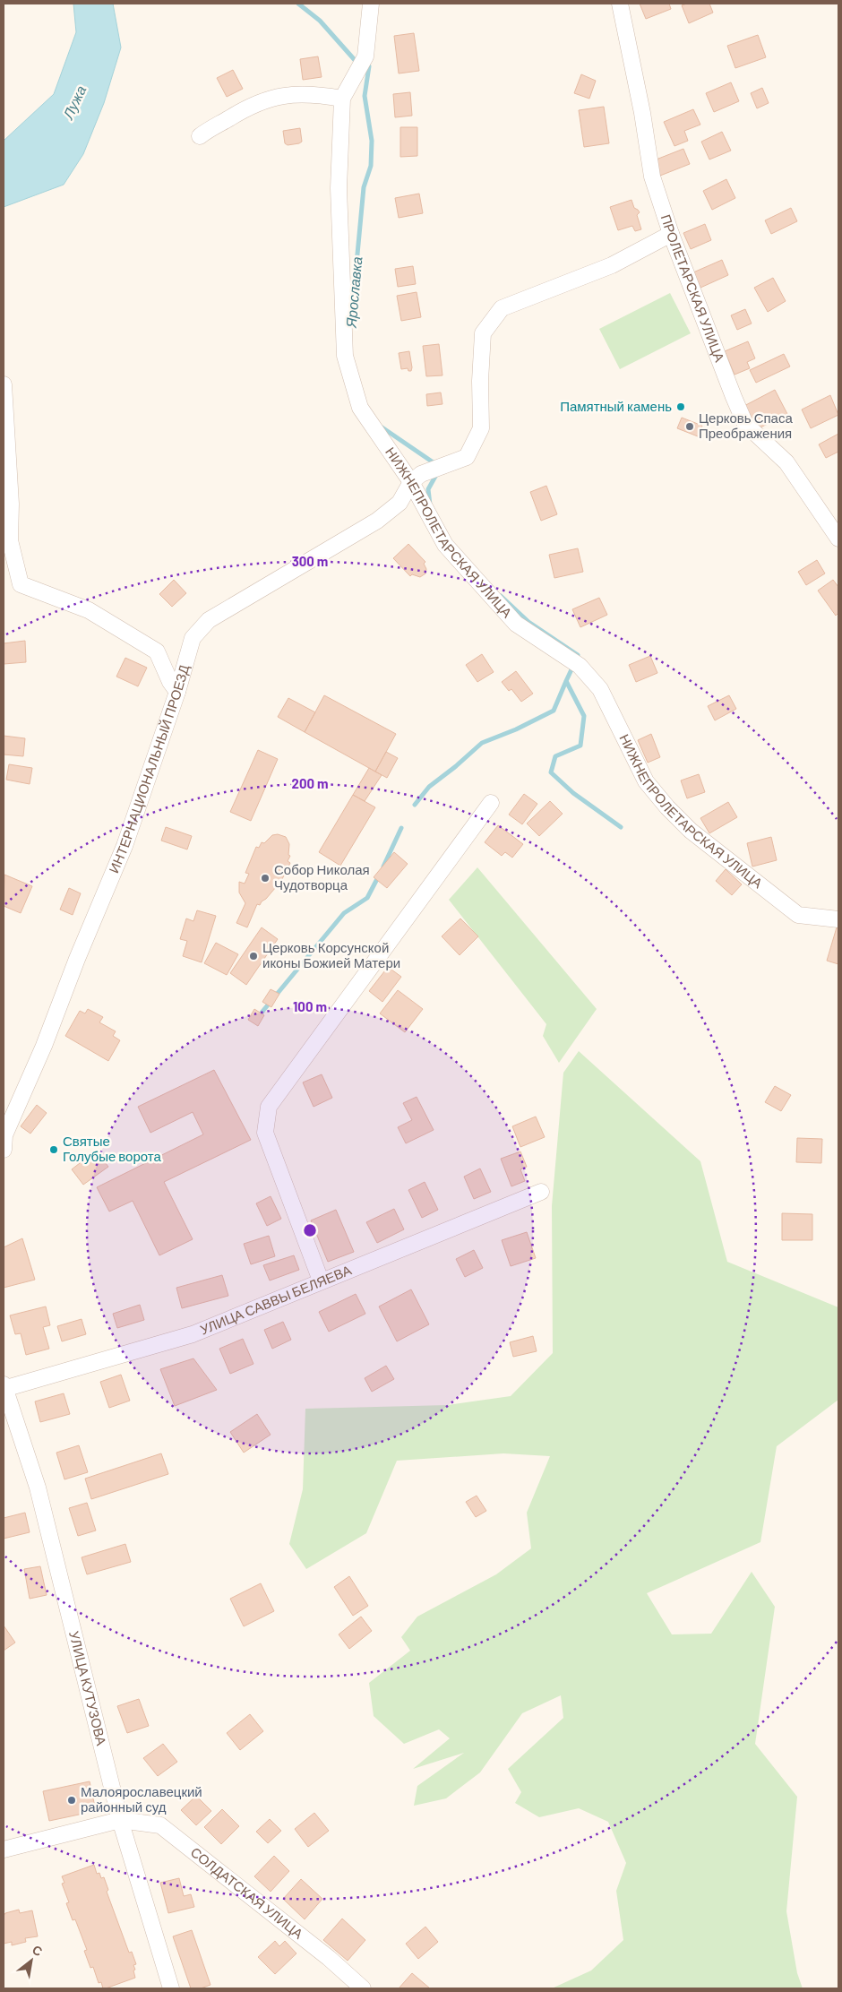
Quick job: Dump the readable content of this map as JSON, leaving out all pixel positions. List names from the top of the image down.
{
  "streets": {
    "street": [
      "ПРОЛЕТАРСКАЯ УЛИЦА",
      "НИЖНЕПРОЛЕТАРСКАЯ УЛИЦА",
      "ИНТЕРНАЦИОНАЛЬНЫЙ ПРОЕЗД",
      "УЛИЦА САВВЫ БЕЛЯЕВА",
      "УЛИЦА КУТУЗОВА",
      "СОЛДАТСКАЯ УЛИЦА"
    ]
  },
  "crossings": [
    ["НИЖНЕПРОЛЕТАРСКАЯ УЛИЦА", "ИНТЕРНАЦИОНАЛЬНЫЙ ПРОЕЗД"],
    ["УЛИЦА САВВЫ БЕЛЯЕВА", "УЛИЦА КУТУЗОВА"],
    ["УЛИЦА КУТУЗОВА", "СОЛДАТСКАЯ УЛИЦА"]
  ],
  "water": ["Лужа", "Ярославка"],
  "places": [
    "Памятный камень",
    "Церковь Спаса Преображения",
    "Собор Николая Чудотворца",
    "Церковь Корсунской иконы Божией Матери",
    "Святые Голубые ворота",
    "Малоярославецкий районный суд"
  ],
  "north": "top right",
  "rings": ["300 m", "200 m", "100 m"]
}
